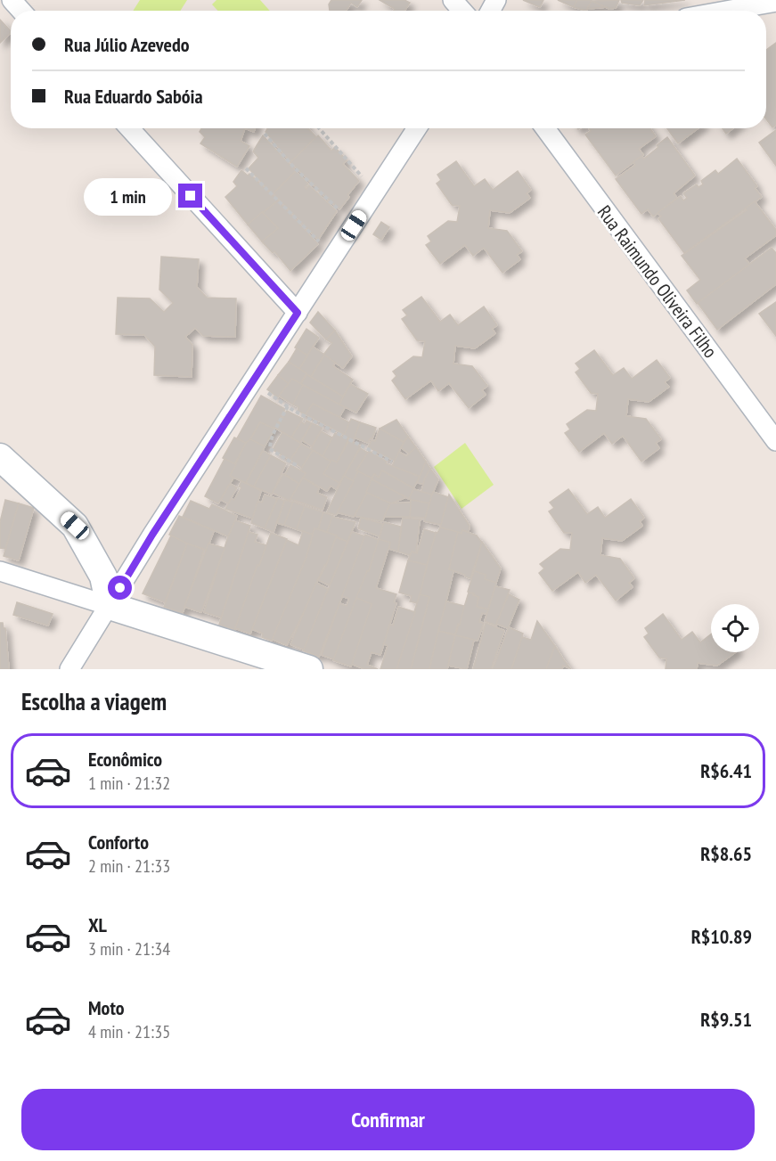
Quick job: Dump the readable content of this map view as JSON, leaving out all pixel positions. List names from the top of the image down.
{
  "streets": {
    "street": ["Rua Raimundo Oliveira Filho"]
  },
  "page": {
    "banner": ["Rua Júlio Azevedo", "Rua Eduardo Sabóia"],
    "bubble": "1 min",
    "heading": "Escolha a viagem",
    "list": [
      {
        "name": "Econômico",
        "note": "1 min · 21:32",
        "value": "R$6.41"
      },
      {
        "name": "Conforto",
        "note": "2 min · 21:33",
        "value": "R$8.65"
      },
      {
        "name": "XL",
        "note": "3 min · 21:34",
        "value": "R$10.89"
      },
      {
        "name": "Moto",
        "note": "4 min · 21:35",
        "value": "R$9.51"
      }
    ],
    "buttons": "Confirmar"
  }
}
